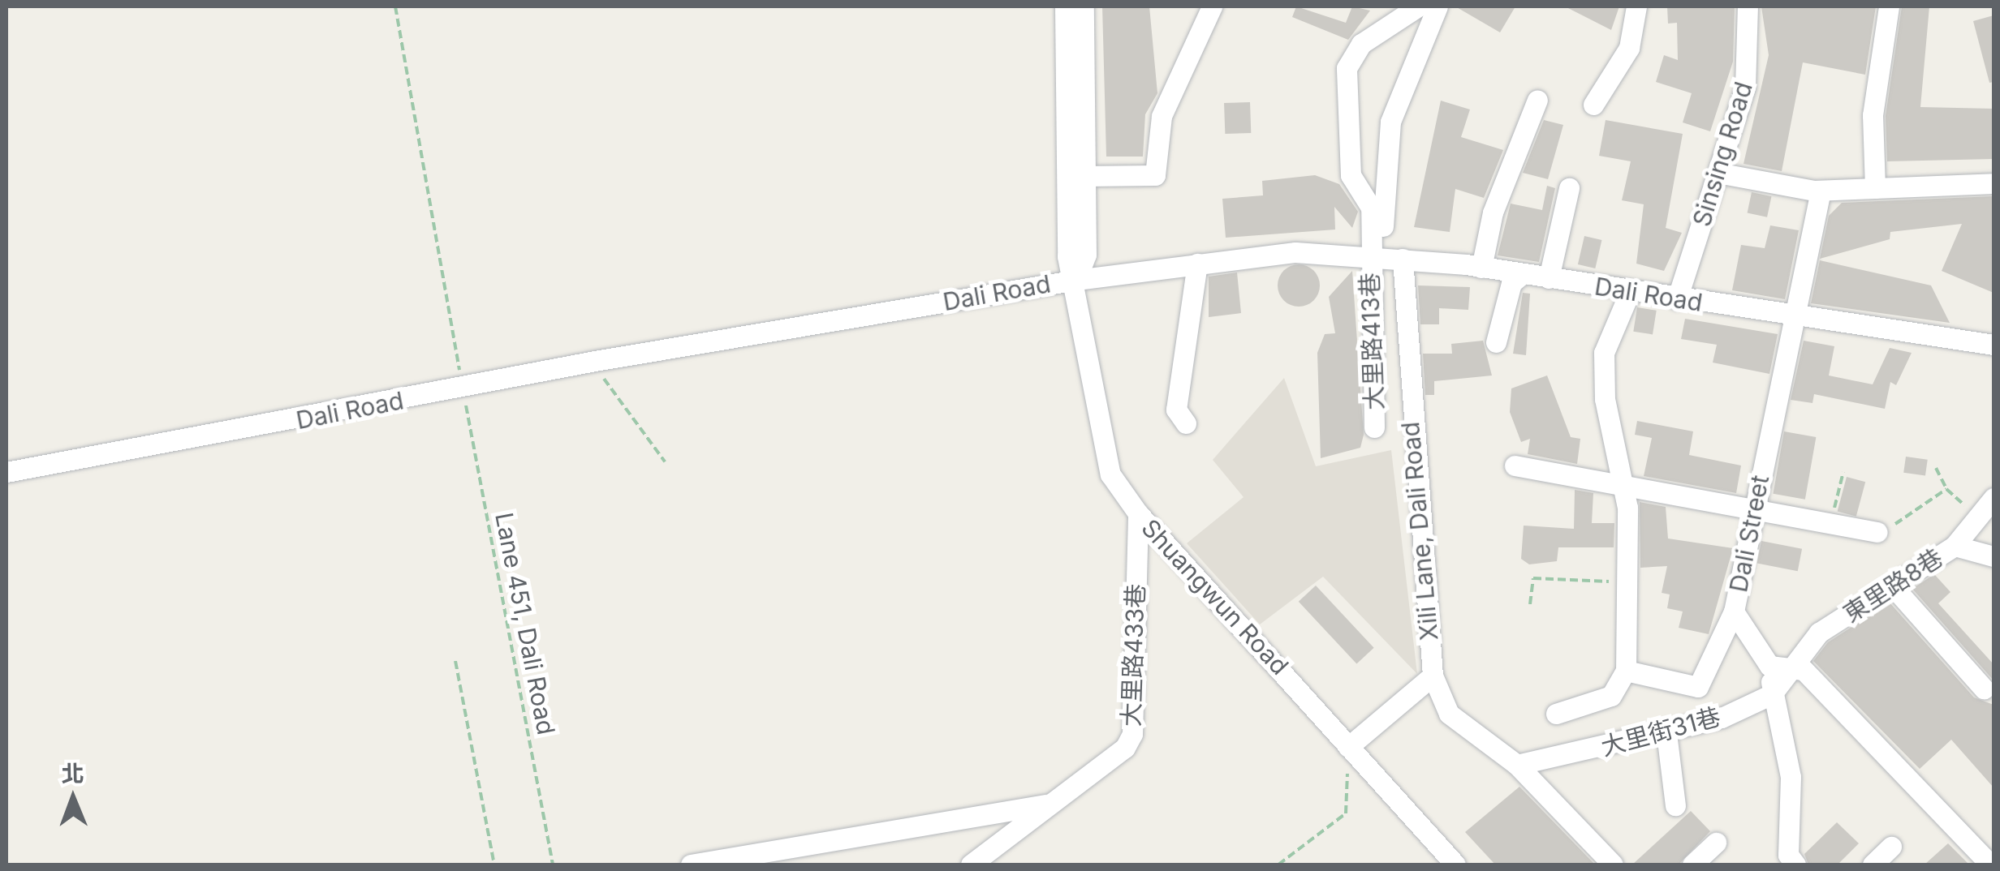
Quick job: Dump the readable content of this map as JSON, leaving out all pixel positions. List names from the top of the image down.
{
  "streets": {
    "street": [
      "Sinsing Road",
      "Dali Road",
      "大里路413巷",
      "Xili Lane, Dali Road",
      "Dali Street",
      "東里路8巷",
      "Shuangwun Road",
      "大里路433巷",
      "大里街31巷"
    ],
    "path": ["Lane 451, Dali Road"]
  },
  "crossings": [
    ["Sinsing Road", "Dali Road"],
    ["Dali Road", "大里路413巷"],
    ["Dali Road", "Xili Lane, Dali Road"],
    ["Dali Road", "Dali Street"],
    ["Dali Road", "Shuangwun Road"],
    ["Dali Road", "Lane 451, Dali Road"],
    ["Xili Lane, Dali Road", "大里街31巷"],
    ["Dali Street", "東里路8巷"],
    ["Shuangwun Road", "大里路433巷"]
  ],
  "north": "top"
}
